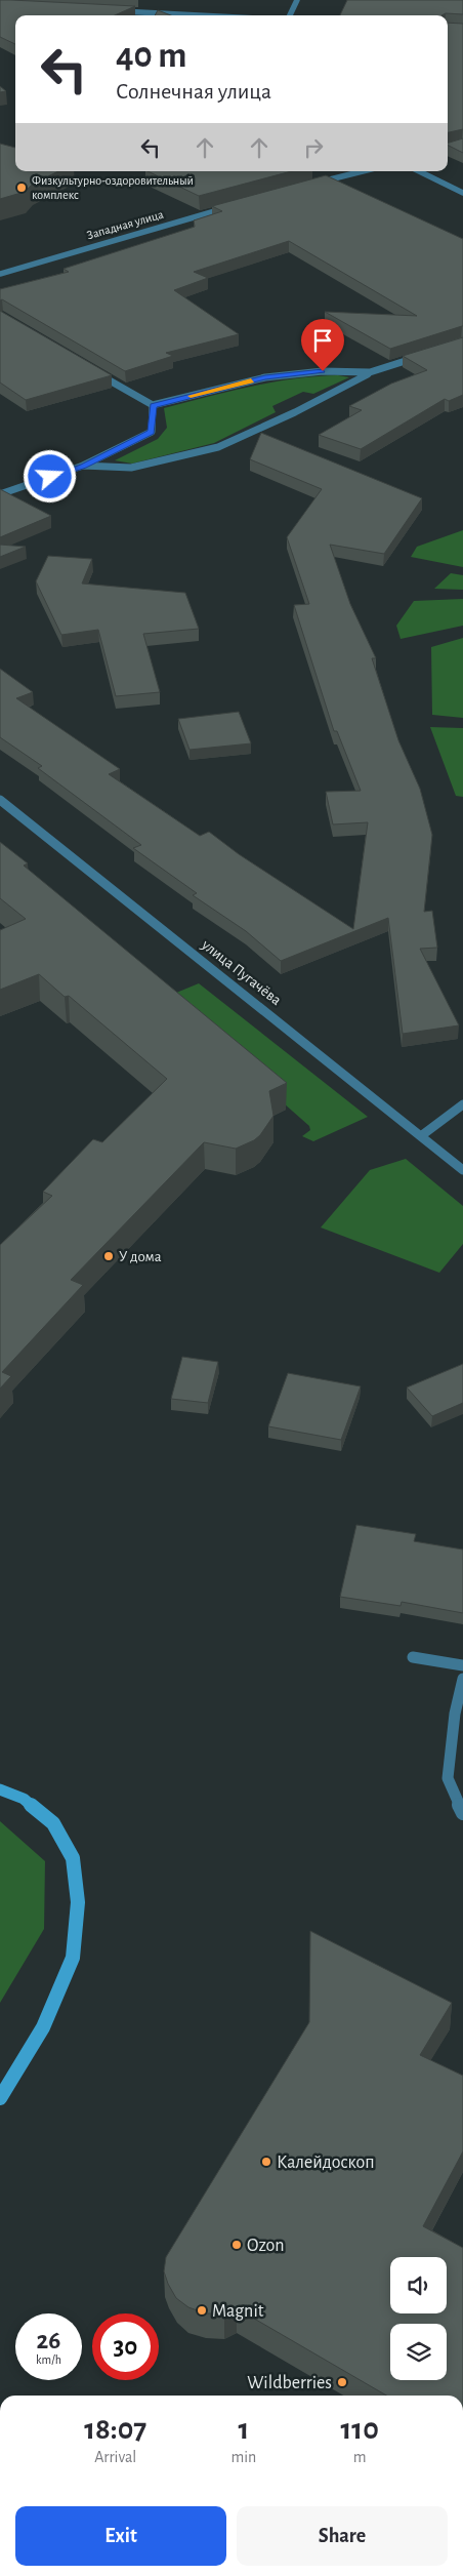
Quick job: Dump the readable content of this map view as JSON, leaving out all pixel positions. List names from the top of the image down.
{
  "streets": {
    "street": ["Западная улица", "улица Пугачёва"]
  },
  "places": [
    "Физкультурно-оздоровительный комплекс",
    "У дома",
    "Калейдоскоп",
    "Ozon",
    "Magnit",
    "Wildberries"
  ],
  "page": {
    "turn": ["40 m", "Солнечная улица"],
    "speed": "26 km/h",
    "limit": "30",
    "eta": [
      "18:07",
      "Arrival",
      "1",
      "min",
      "110",
      "m"
    ],
    "buttons": ["Exit", "Share"]
  }
}
